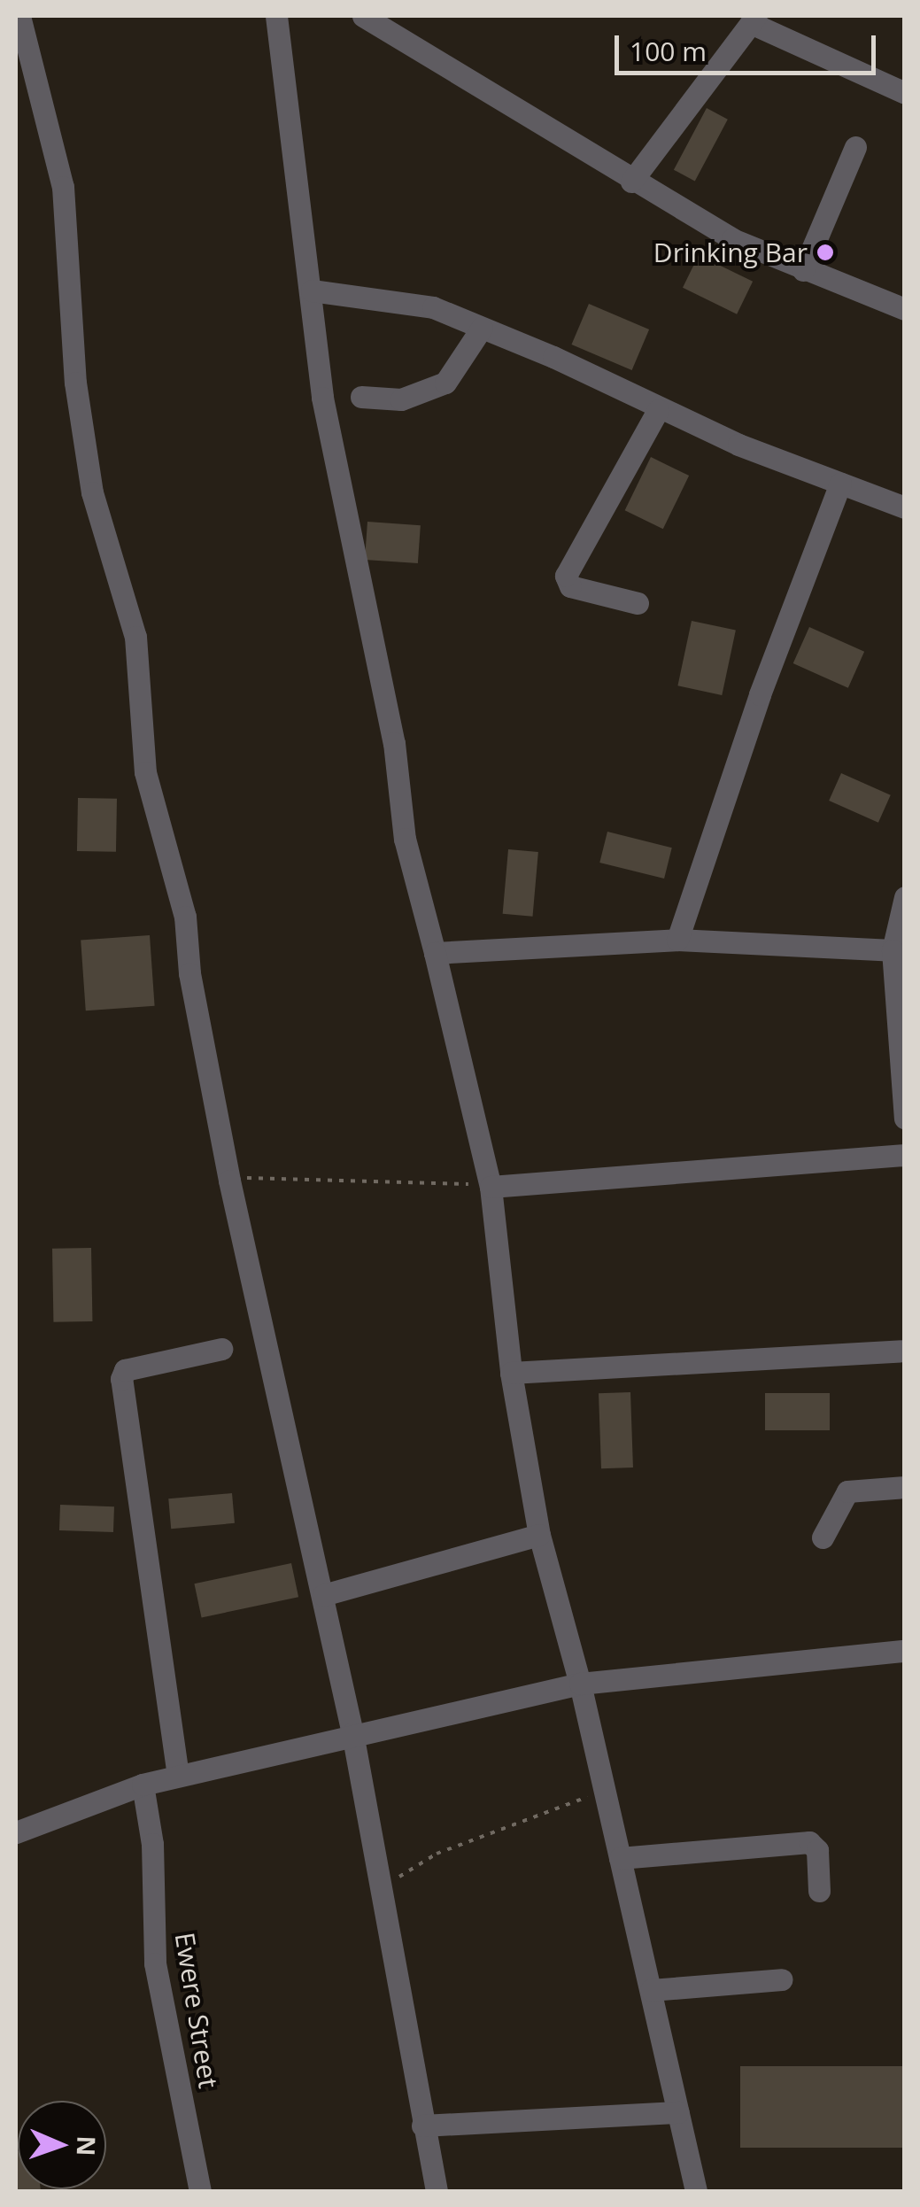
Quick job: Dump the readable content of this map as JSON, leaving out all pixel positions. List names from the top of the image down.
{
  "streets": {
    "street": ["Ewere Street"]
  },
  "places": ["Drinking Bar"],
  "scale_bar": "100 m",
  "north": "right"
}
